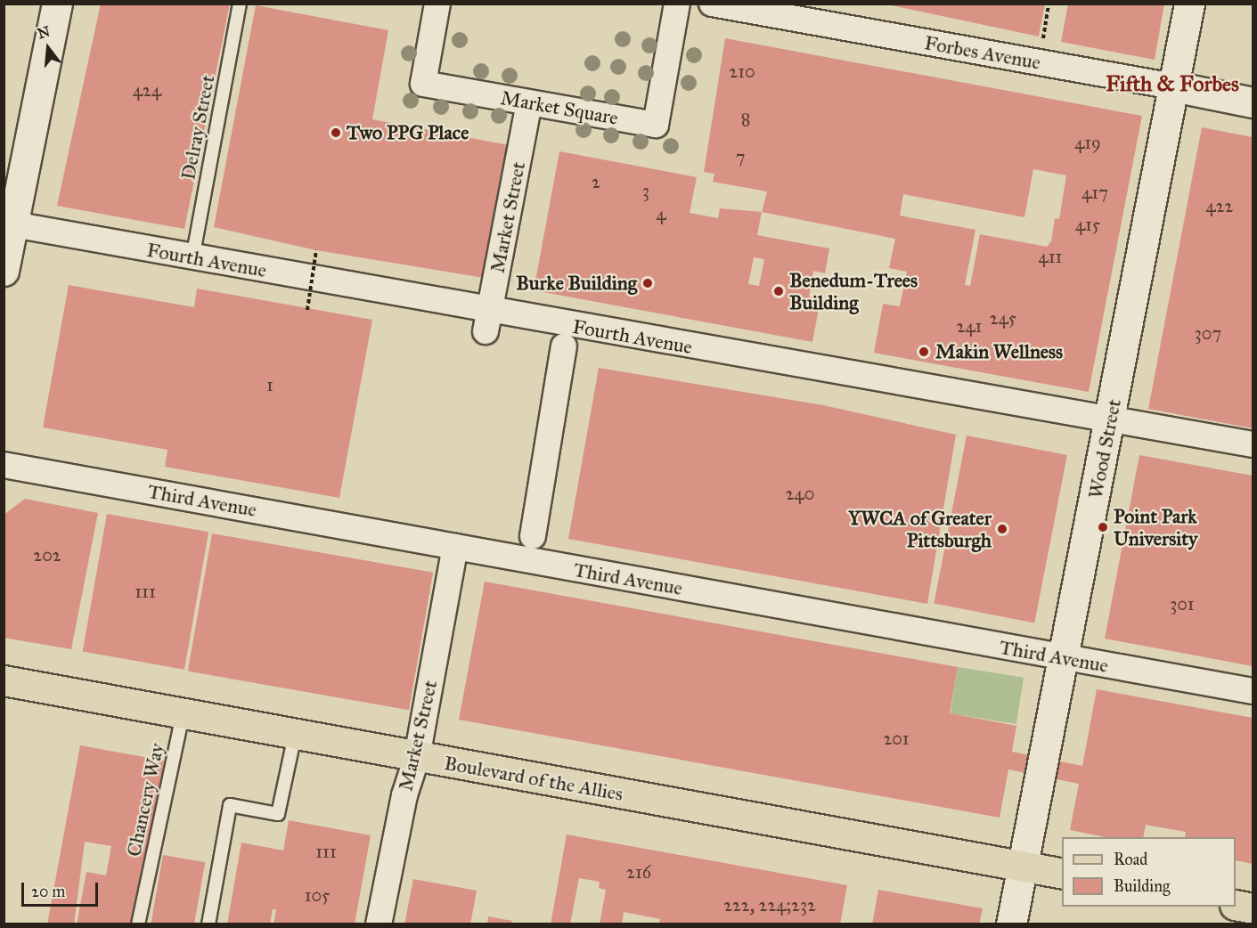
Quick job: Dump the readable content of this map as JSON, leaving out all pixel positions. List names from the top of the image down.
{
  "streets": {
    "main road": ["Forbes Avenue", "Wood Street", "Boulevard of the Allies"],
    "street": [
      "Market Square",
      "Market Street",
      "Fourth Avenue",
      "Third Avenue"
    ],
    "lane": ["Delray Street", "Chancery Way"]
  },
  "crossings": [
    ["Forbes Avenue", "Wood Street"],
    ["Market Square", "Market Street"],
    ["Delray Street", "Fourth Avenue"],
    ["Market Street", "Fourth Avenue"],
    ["Market Street", "Third Avenue"],
    ["Market Street", "Boulevard of the Allies"],
    ["Fourth Avenue", "Wood Street"],
    ["Wood Street", "Third Avenue"],
    ["Wood Street", "Boulevard of the Allies"],
    ["Boulevard of the Allies", "Chancery Way"]
  ],
  "districts": ["Fifth & Forbes"],
  "places": [
    "Two PPG Place",
    "Burke Building",
    "Benedum-Trees Building",
    "Makin Wellness",
    "Point Park University",
    "YWCA of Greater Pittsburgh"
  ],
  "house_numbers": [
    "210",
    "424",
    "8",
    "419",
    "7",
    "2",
    "3",
    "417",
    "422",
    "4",
    "415",
    "411",
    "245",
    "241",
    "307",
    "1",
    "240",
    "202",
    "111",
    "301",
    "201",
    "111",
    "216",
    "105",
    "222, 224;232"
  ],
  "legend": ["Road", "Building"],
  "scale_bar": "20 m",
  "north": "top"
}
